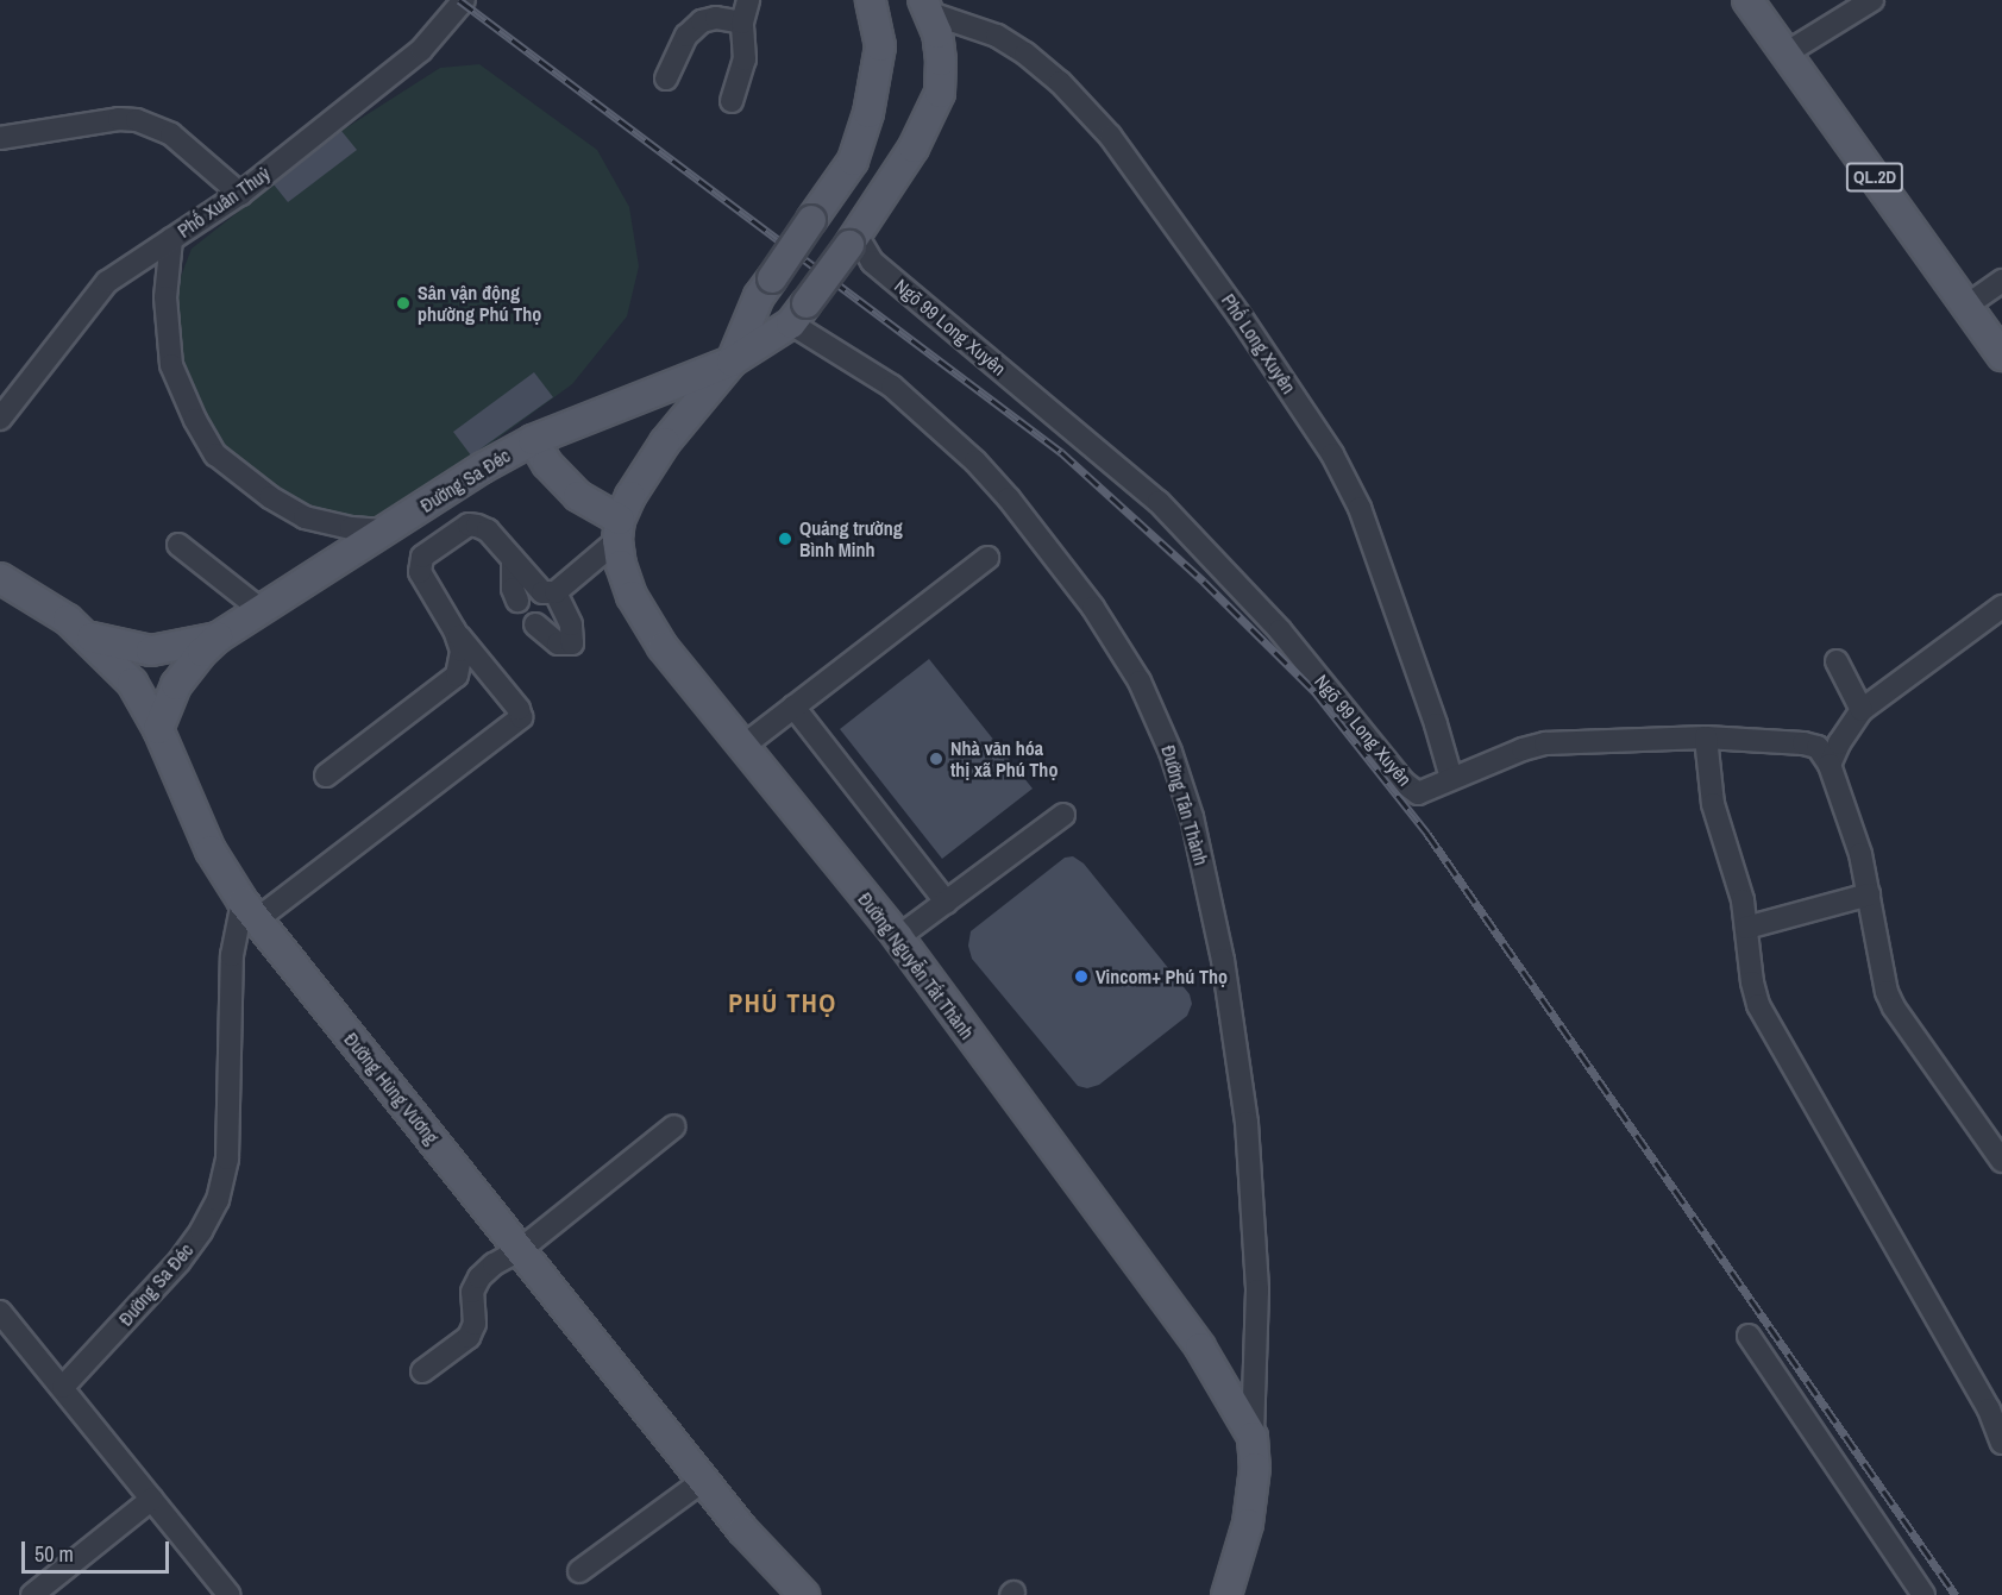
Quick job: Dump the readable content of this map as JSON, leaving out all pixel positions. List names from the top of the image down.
{
  "streets": {
    "main road": [
      "QL.2D",
      "Đường Sa Đéc",
      "Đường Nguyễn Tất Thành",
      "Đường Hùng Vương"
    ],
    "street": [
      "Phố Xuân Thuỷ",
      "Ngõ 99 Long Xuyên",
      "Phố Long Xuyên",
      "Đường Tân Thành"
    ]
  },
  "crossings": [
    ["Ngõ 99 Long Xuyên", "Phố Long Xuyên"],
    ["Đường Sa Đéc", "Đường Hùng Vương"],
    ["Đường Tân Thành", "Đường Nguyễn Tất Thành"]
  ],
  "districts": ["PHÚ THỌ"],
  "places": [
    "Sân vận động phường Phú Thọ",
    "Quảng trường Bình Minh",
    "Nhà văn hóa thị xã Phú Thọ",
    "Vincom+ Phú Thọ"
  ],
  "scale_bar": "50 m"
}
